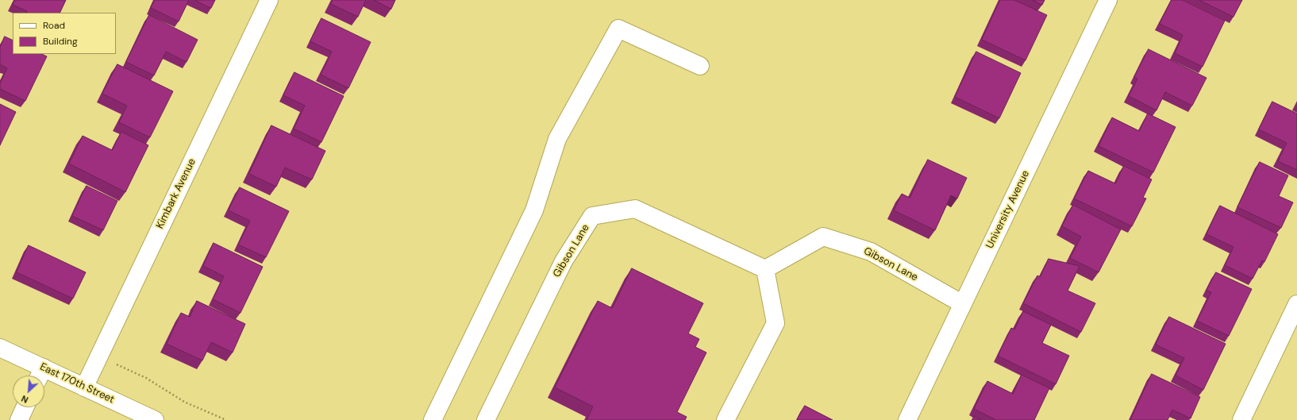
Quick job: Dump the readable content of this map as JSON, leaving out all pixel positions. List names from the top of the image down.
{
  "streets": {
    "street": [
      "Kimbark Avenue",
      "University Avenue",
      "Gibson Lane",
      "East 170th Street"
    ]
  },
  "crossings": [
    ["Kimbark Avenue", "East 170th Street"],
    ["University Avenue", "Gibson Lane"]
  ],
  "legend": ["Road", "Building"],
  "north": "bottom left"
}
